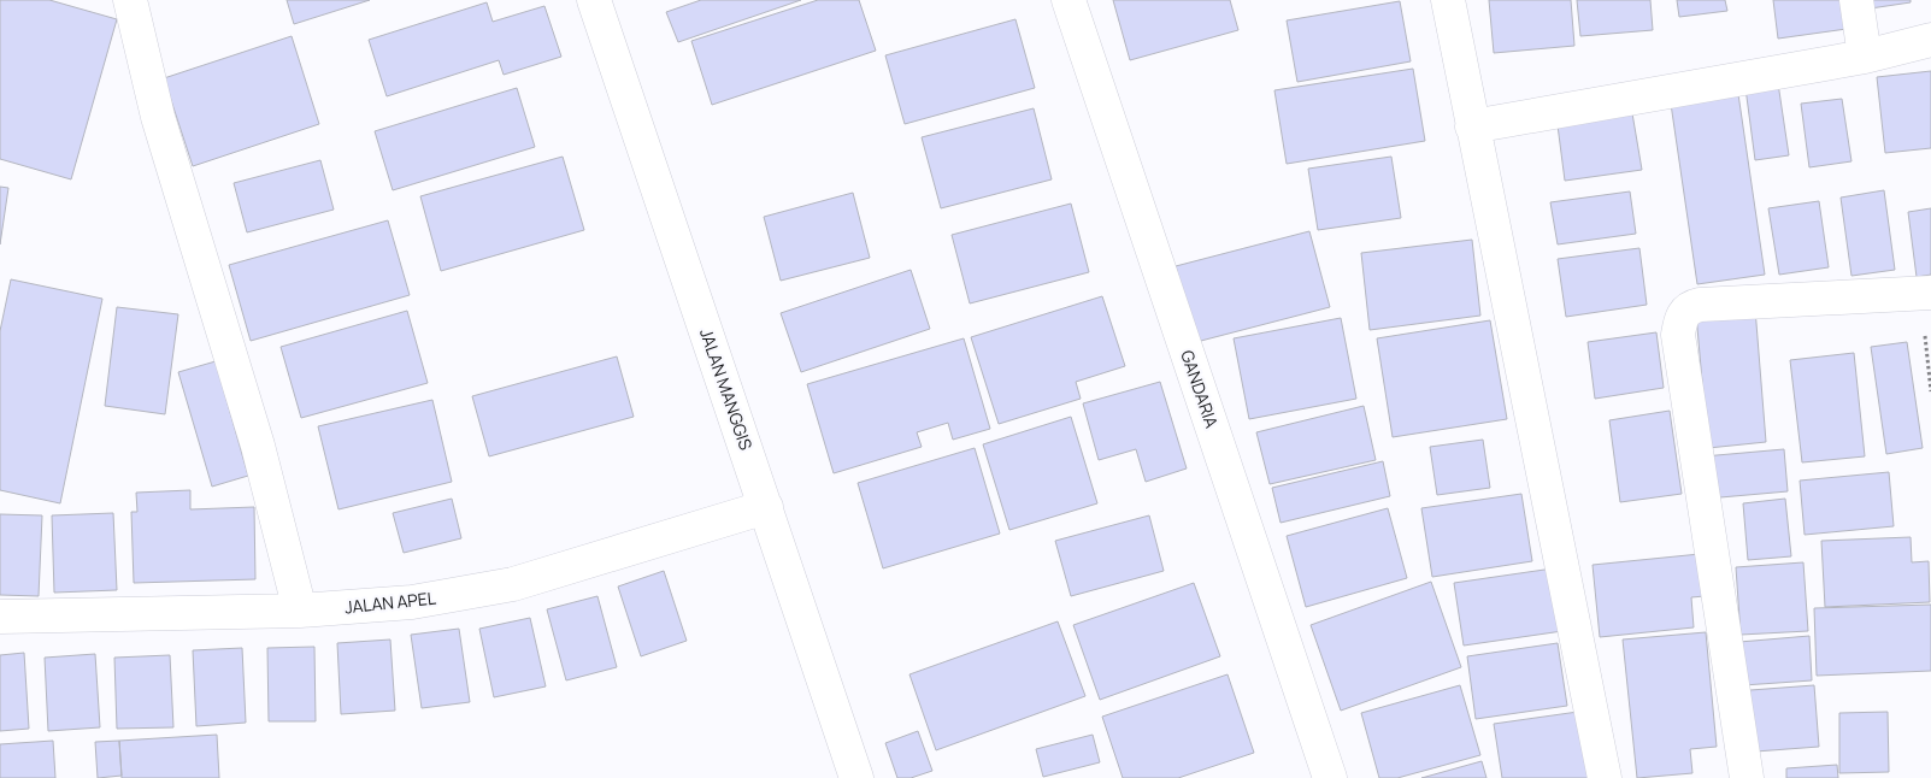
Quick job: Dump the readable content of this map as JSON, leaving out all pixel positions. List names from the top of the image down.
{
  "streets": {
    "street": ["JALAN MANGGIS", "GANDARIA", "JALAN APEL"]
  },
  "crossings": [
    ["JALAN MANGGIS", "JALAN APEL"]
  ]
}
